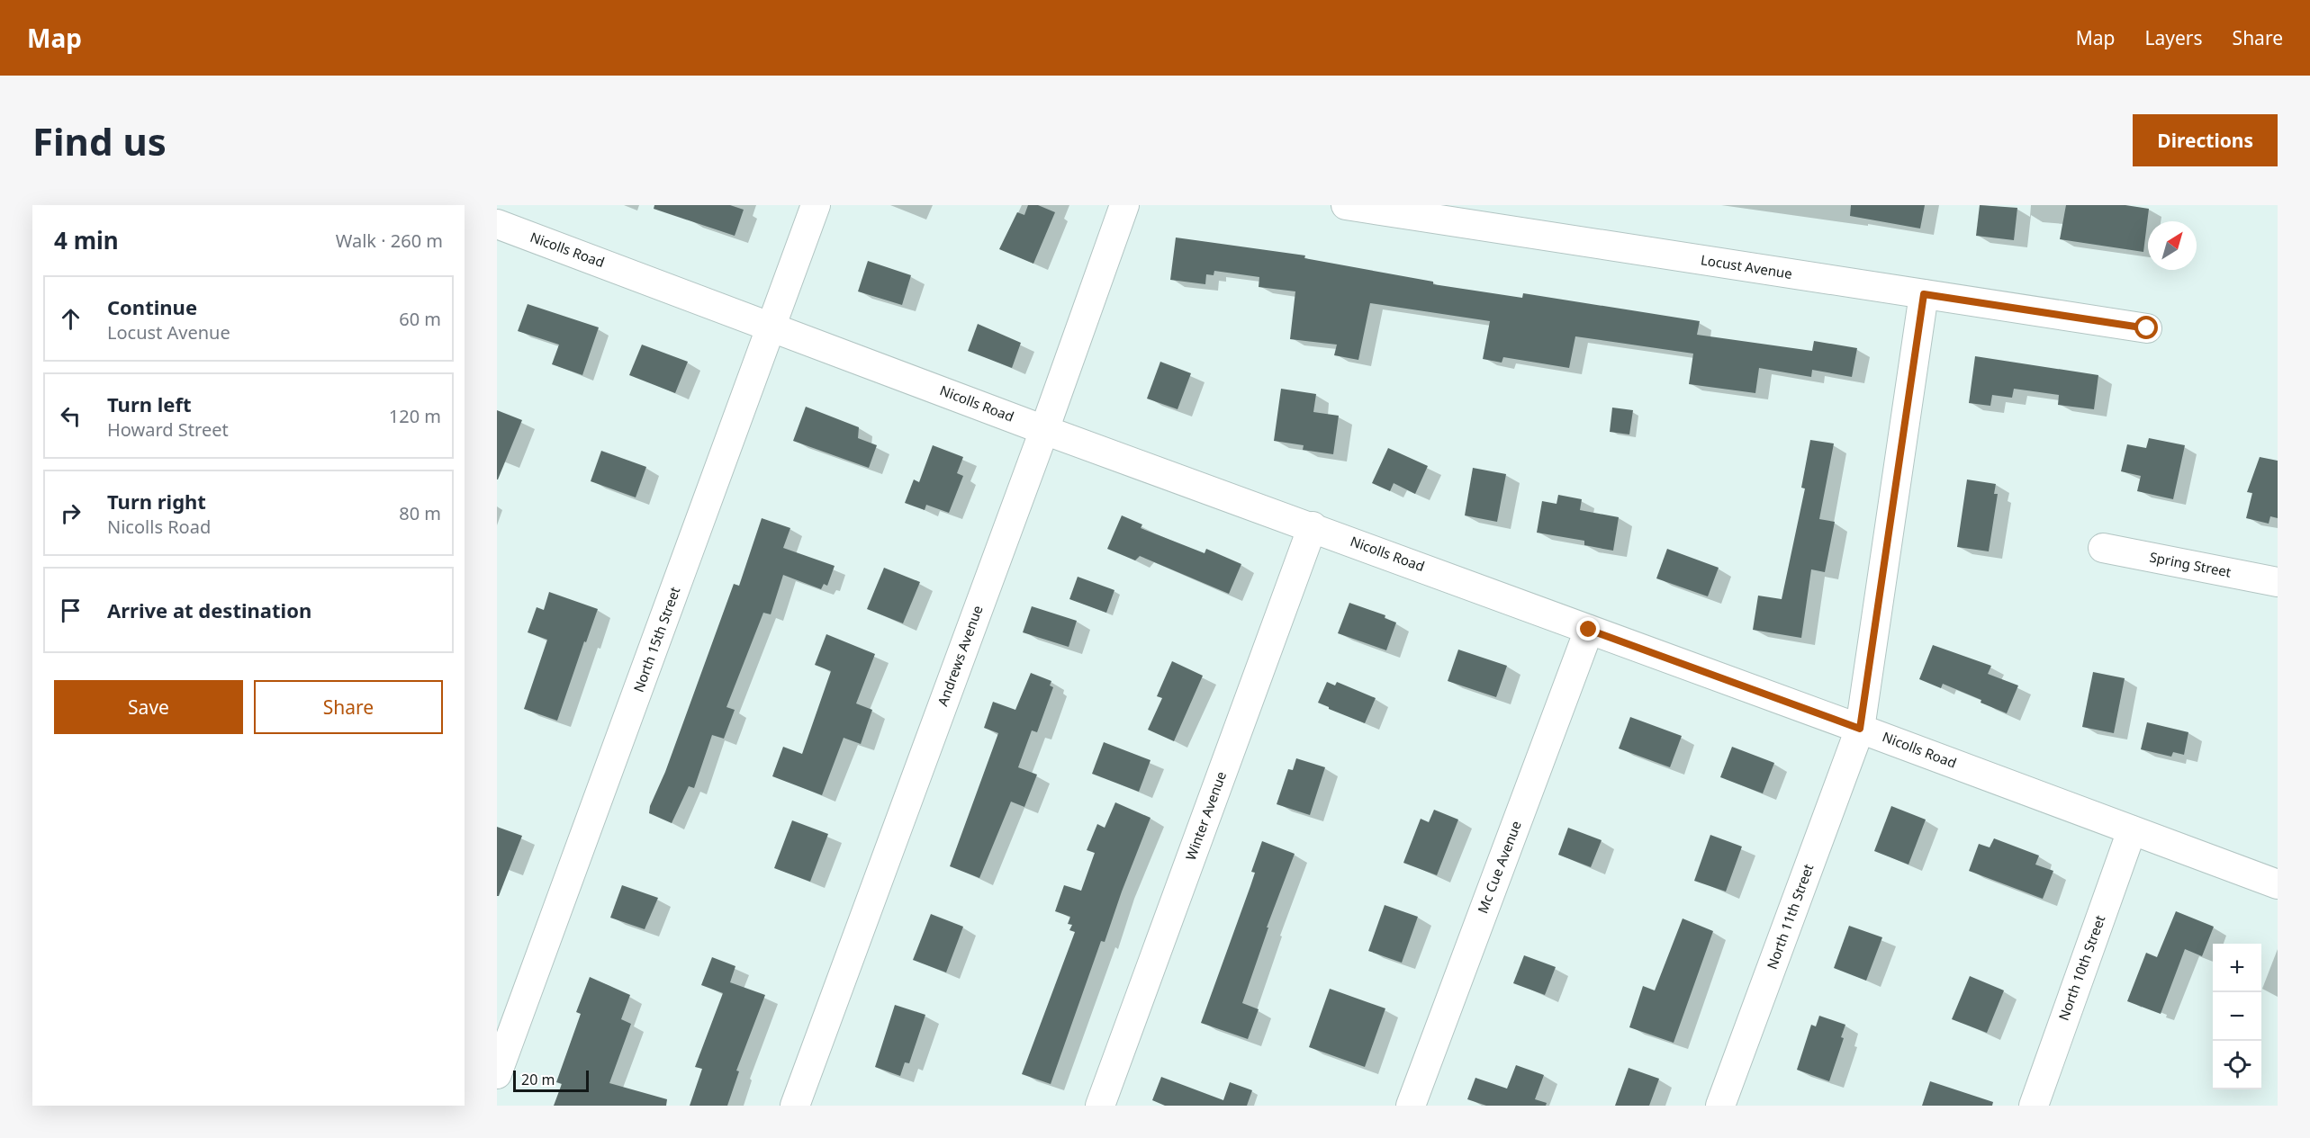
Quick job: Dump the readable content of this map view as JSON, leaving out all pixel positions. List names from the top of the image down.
{
  "streets": {
    "street": [
      "Nicolls Road",
      "Locust Avenue",
      "Spring Street",
      "North 15th Street",
      "Andrews Avenue",
      "Winter Avenue",
      "Mc Cue Avenue",
      "North 11th Street",
      "North 10th Street"
    ]
  },
  "crossings": [
    ["Nicolls Road", "North 15th Street"],
    ["Nicolls Road", "Andrews Avenue"],
    ["Nicolls Road", "Winter Avenue"],
    ["Nicolls Road", "Mc Cue Avenue"],
    ["Nicolls Road", "North 11th Street"],
    ["Nicolls Road", "North 10th Street"],
    ["Locust Avenue", "North 11th Street"]
  ],
  "scale_bar": "20 m",
  "north": "top right",
  "page": {
    "header": "Map",
    "nav": ["Map", "Layers", "Share"],
    "buttons": [
      "Directions",
      ["Save", "Share"]
    ],
    "title": "Find us",
    "heading": ["4 min", "Walk · 260 m"],
    "list": [
      ["Continue", "Locust Avenue", "60 m"],
      ["Turn left", "Howard Street", "120 m"],
      ["Turn right", "Nicolls Road", "80 m"],
      "Arrive at destination"
    ],
    "map_buttons": ["+", "−"],
    "scale": "20 m"
  }
}
